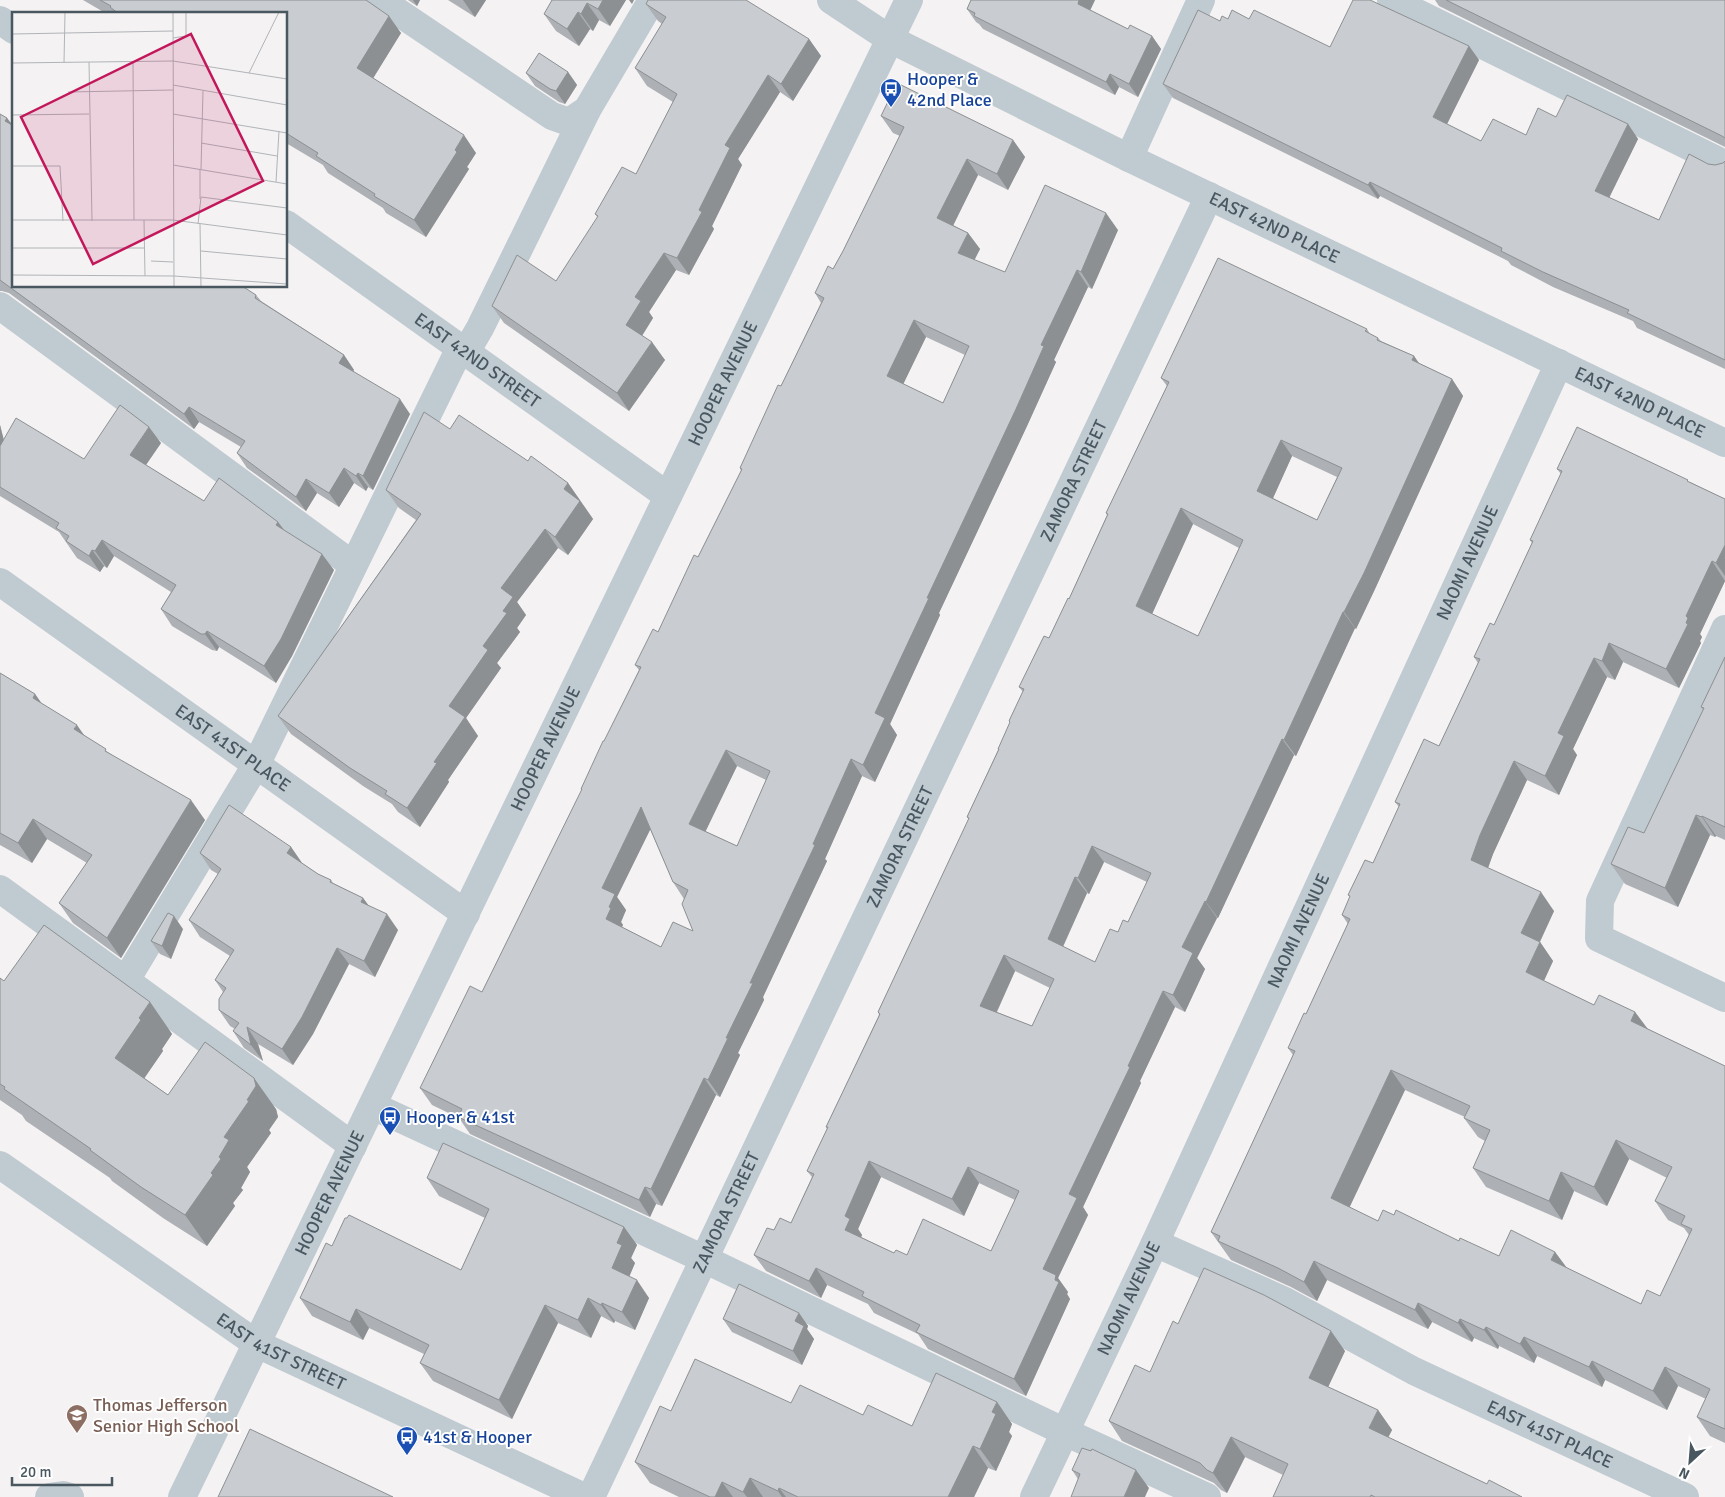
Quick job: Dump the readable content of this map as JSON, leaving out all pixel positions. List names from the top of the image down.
{
  "streets": {
    "street": [
      "EAST 42ND PLACE",
      "EAST 42ND STREET",
      "HOOPER AVENUE",
      "ZAMORA STREET",
      "NAOMI AVENUE",
      "EAST 41ST PLACE",
      "EAST 41ST STREET"
    ]
  },
  "crossings": [
    ["EAST 42ND PLACE", "HOOPER AVENUE"],
    ["EAST 42ND PLACE", "ZAMORA STREET"],
    ["EAST 42ND PLACE", "NAOMI AVENUE"],
    ["EAST 42ND STREET", "HOOPER AVENUE"],
    ["HOOPER AVENUE", "EAST 41ST PLACE"],
    ["HOOPER AVENUE", "EAST 41ST STREET"],
    ["NAOMI AVENUE", "EAST 41ST PLACE"]
  ],
  "places": {
    "bus stop": ["Hooper & 42nd Place", "Hooper & 41st", "41st & Hooper"],
    "school or university": ["Thomas Jefferson Senior High School"]
  },
  "scale_bar": "20 m",
  "north": "bottom left"
}
